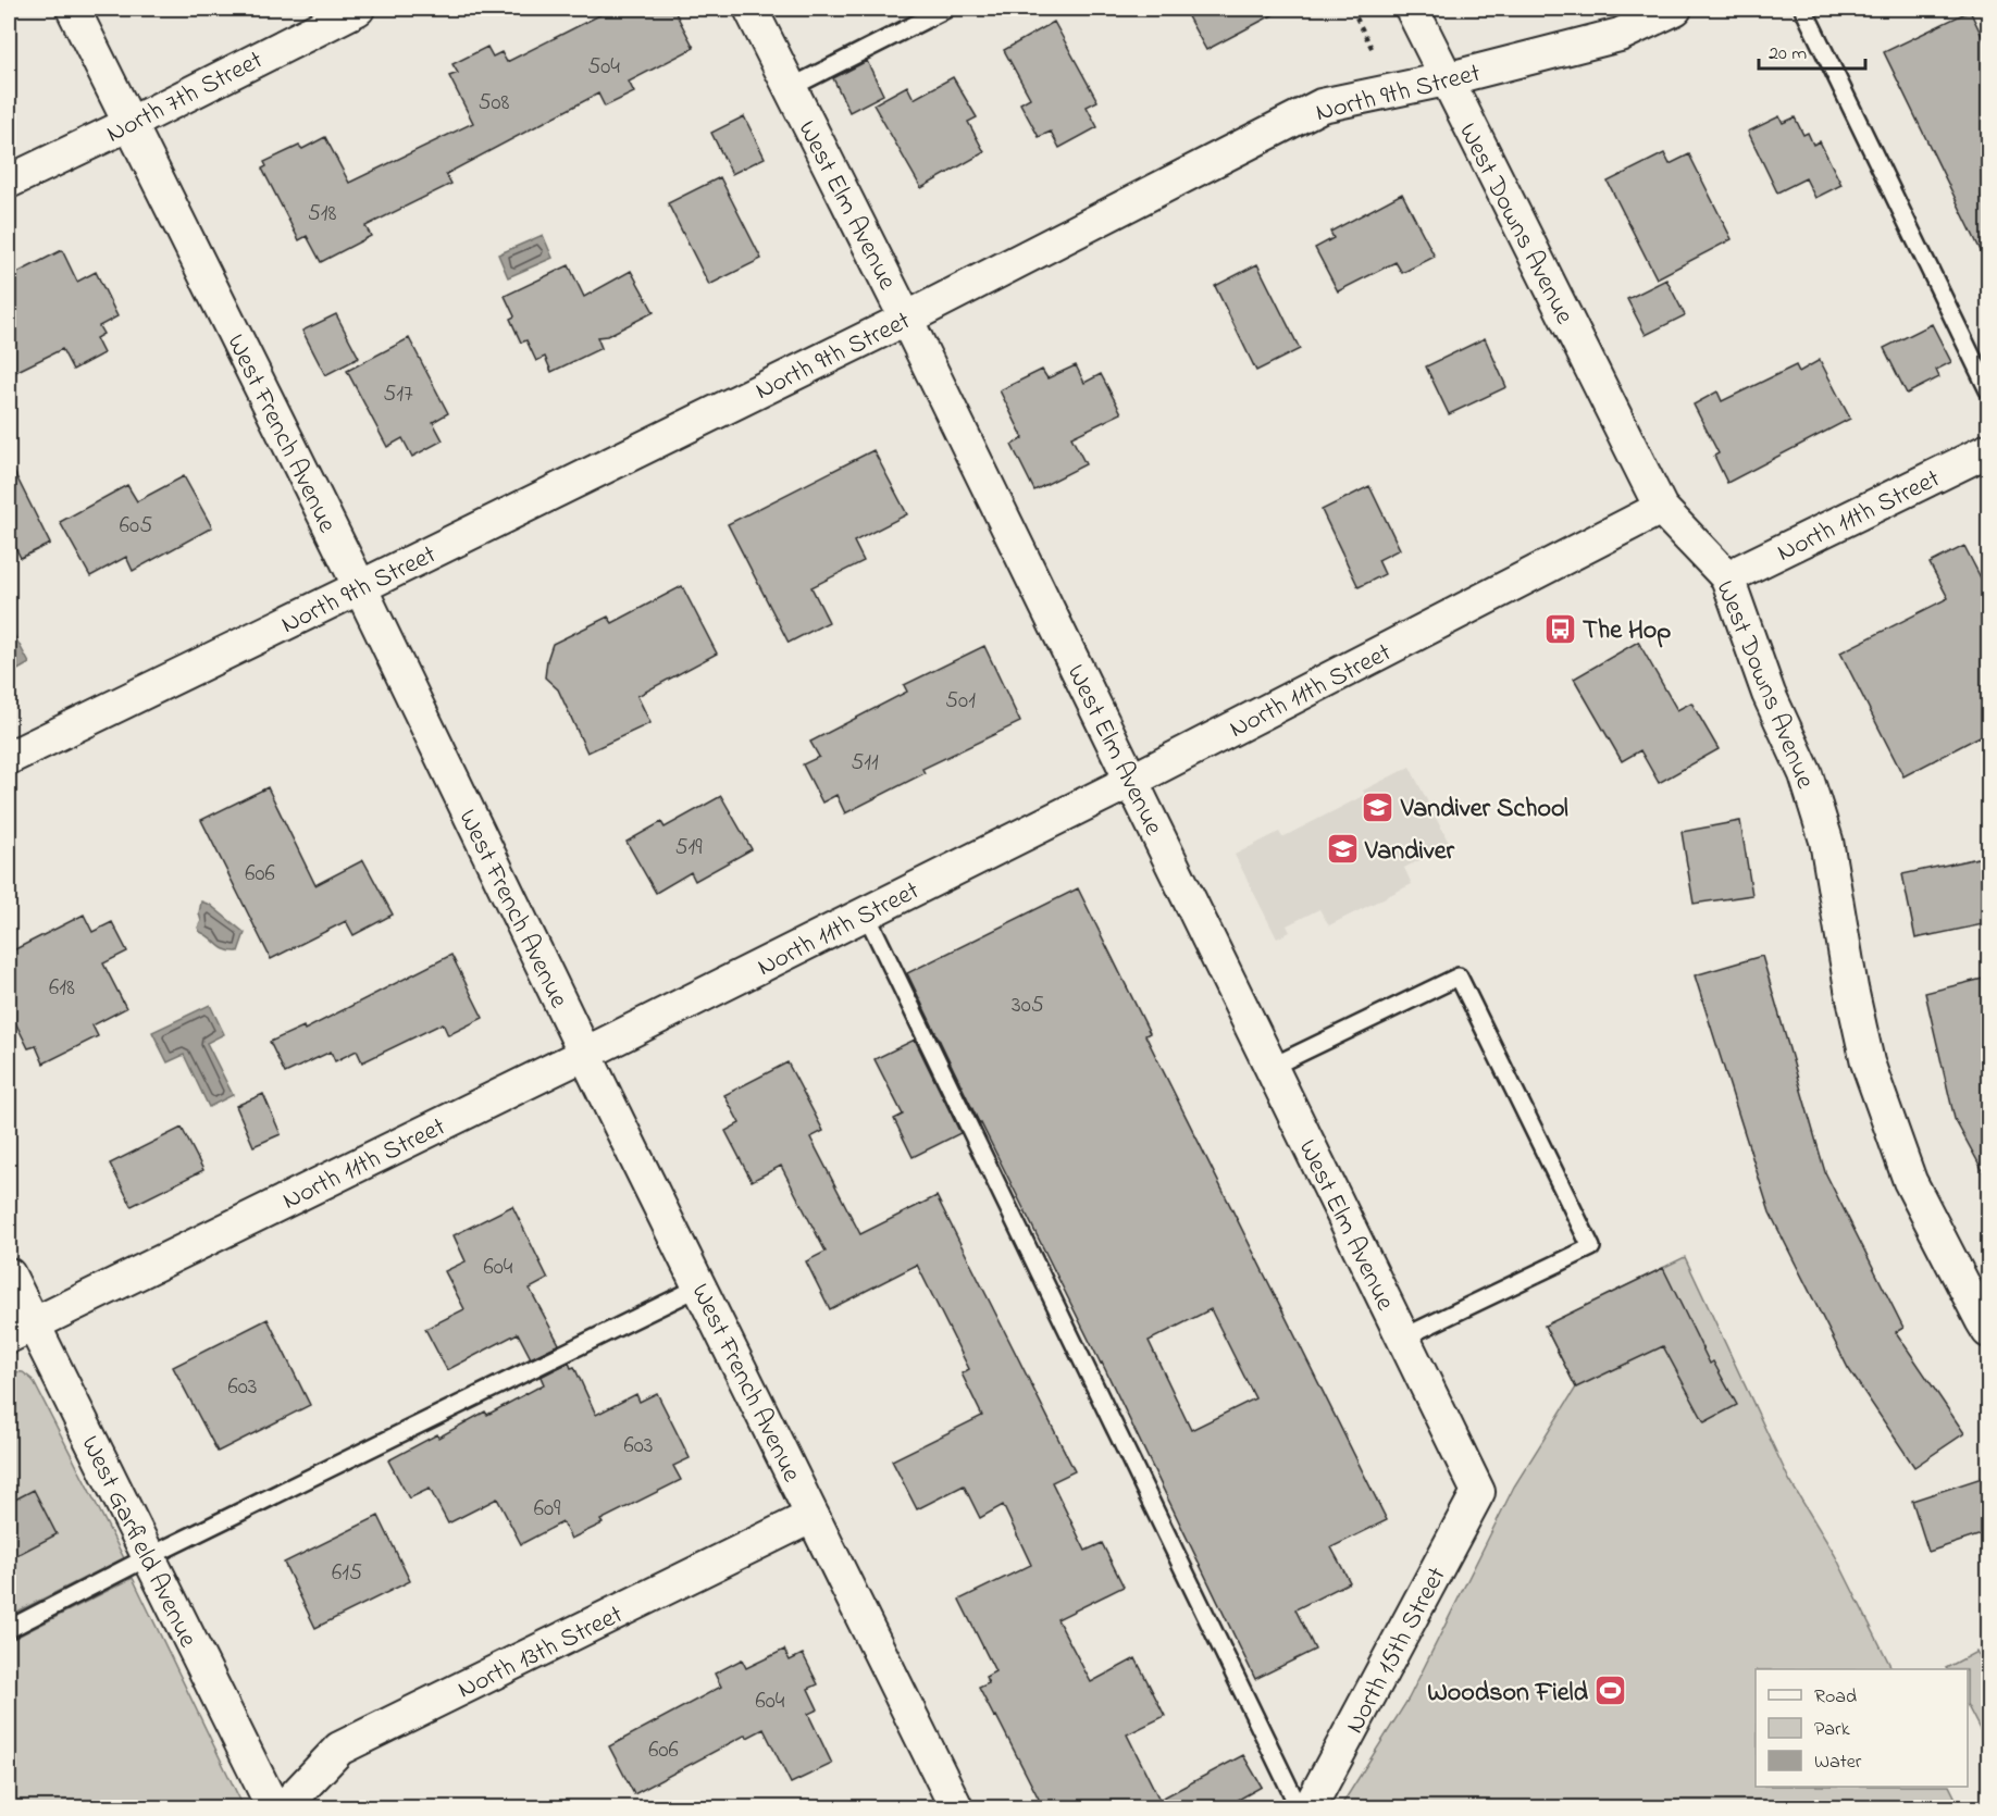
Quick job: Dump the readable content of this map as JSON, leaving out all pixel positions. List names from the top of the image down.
{
  "streets": {
    "street": [
      "North 9th Street",
      "North 7th Street",
      "West Elm Avenue",
      "West Downs Avenue",
      "West French Avenue",
      "North 11th Street",
      "West Garfield Avenue",
      "North 15th Street",
      "North 13th Street"
    ]
  },
  "crossings": [
    ["North 9th Street", "West Elm Avenue"],
    ["North 9th Street", "West Downs Avenue"],
    ["North 9th Street", "West French Avenue"],
    ["North 7th Street", "West French Avenue"],
    ["West Elm Avenue", "North 11th Street"],
    ["West Elm Avenue", "North 15th Street"],
    ["West Downs Avenue", "North 11th Street"],
    ["West French Avenue", "North 11th Street"],
    ["West French Avenue", "North 13th Street"],
    ["North 11th Street", "West Garfield Avenue"]
  ],
  "places": {
    "bus stop": ["The Hop"],
    "school or university": ["Vandiver School", "Vandiver"],
    "sports": ["Woodson Field"]
  },
  "house_numbers": [
    "504",
    "508",
    "518",
    "517",
    "605",
    "501",
    "511",
    "519",
    "606",
    "618",
    "305",
    "604",
    "603",
    "603",
    "609",
    "615",
    "604",
    "606"
  ],
  "legend": ["Road", "Park", "Water"],
  "scale_bar": "20 m"
}
